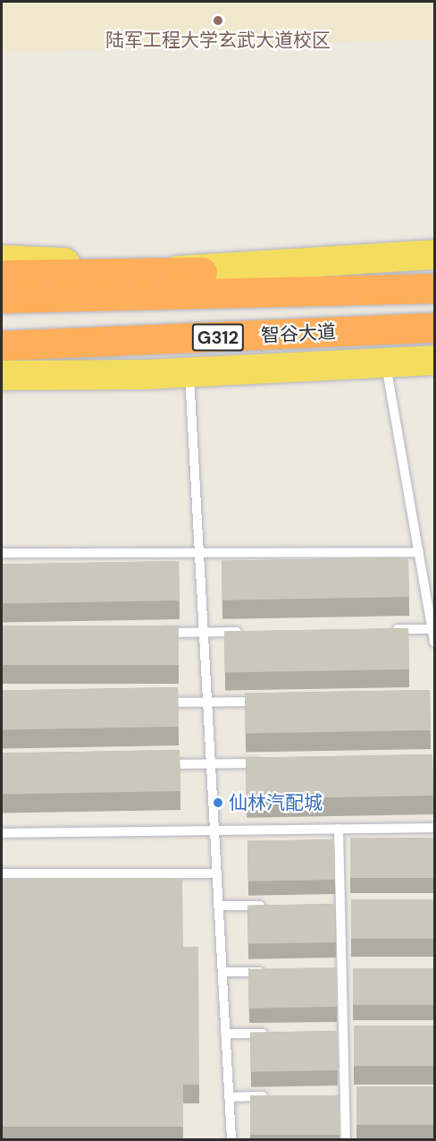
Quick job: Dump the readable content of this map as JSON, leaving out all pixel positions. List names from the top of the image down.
{
  "streets": {
    "highway": ["智谷大道", "G312"]
  },
  "places": ["陆军工程大学玄武大道校区", "仙林汽配城"]
}
